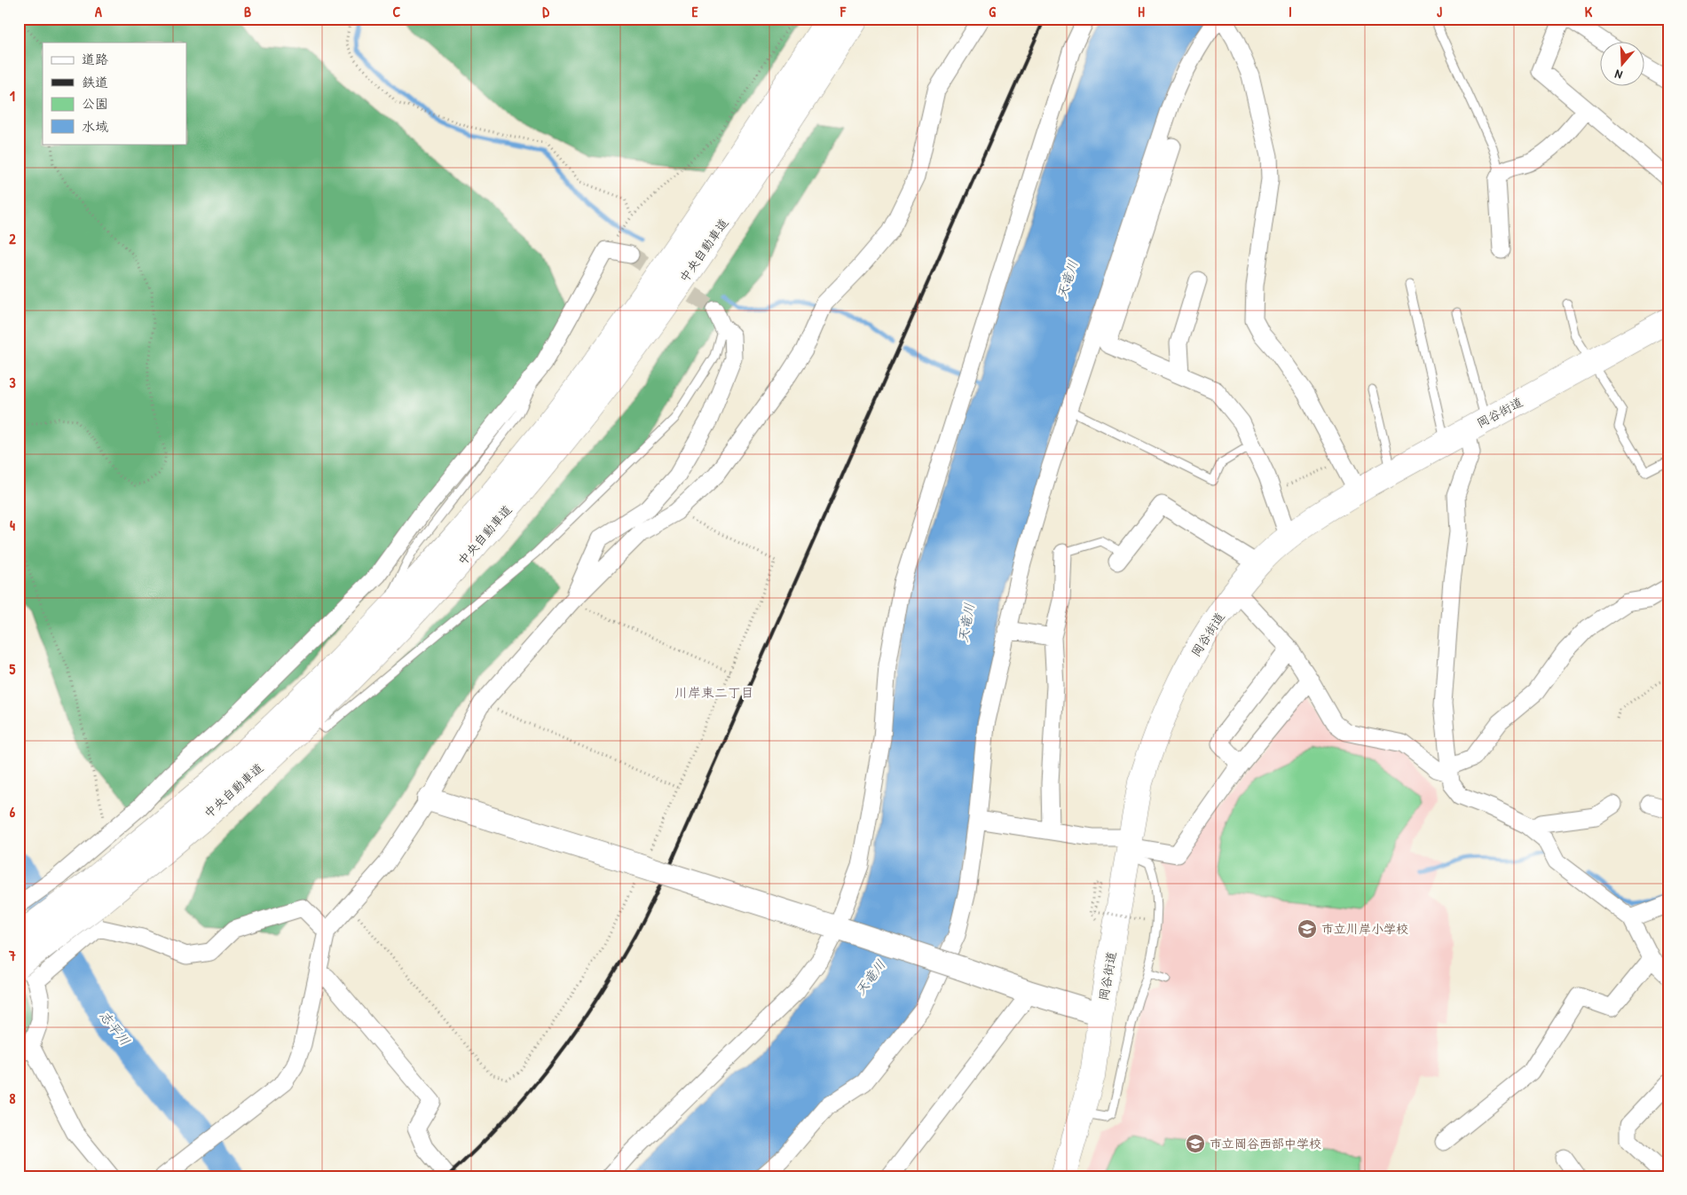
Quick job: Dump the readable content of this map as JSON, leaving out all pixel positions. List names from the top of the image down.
{
  "streets": {
    "main road": ["中央自動車道", "岡谷街道"]
  },
  "districts": ["川岸東二丁目"],
  "water": ["天竜川", "志平川"],
  "places": {
    "school or university": ["市立川岸小学校", "市立岡谷西部中学校"]
  },
  "legend": [
    "道路",
    "鉄道",
    "公園",
    "水域"
  ],
  "north": "bottom",
  "grid": {
    "columns": [
      "A",
      "B",
      "C",
      "D",
      "E",
      "F",
      "G",
      "H",
      "I",
      "J",
      "K"
    ],
    "rows": [
      "1",
      "2",
      "3",
      "4",
      "5",
      "6",
      "7",
      "8"
    ]
  }
}
